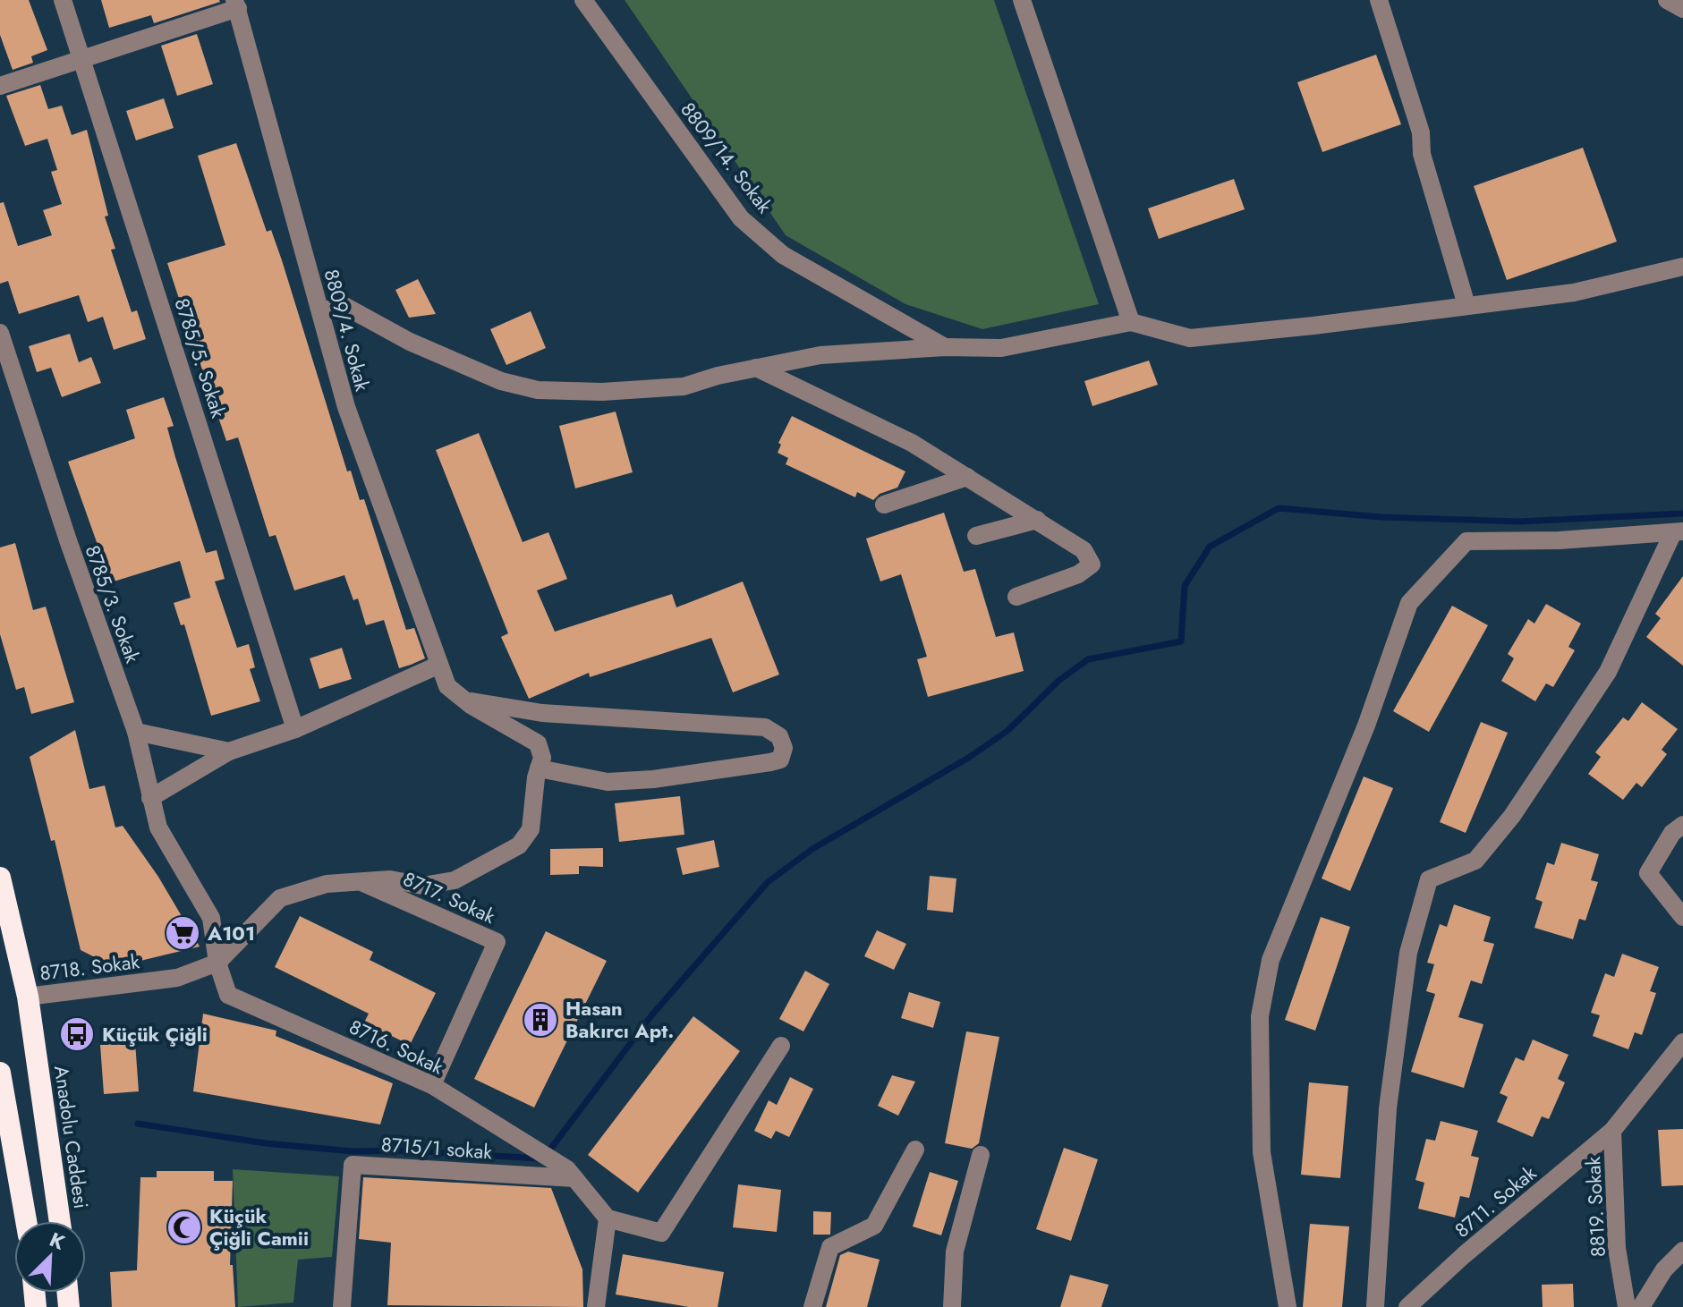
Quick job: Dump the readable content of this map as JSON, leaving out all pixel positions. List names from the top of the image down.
{
  "streets": {
    "highway": ["Anadolu Caddesi"],
    "street": [
      "8809/14. Sokak",
      "8809/4. Sokak",
      "8785/5. Sokak",
      "8785/3. Sokak",
      "8717. Sokak",
      "8718. Sokak",
      "8716. Sokak",
      "8715/1 sokak",
      "8711. Sokak",
      "8819. Sokak"
    ]
  },
  "crossings": [
    ["8809/4. Sokak", "8718. Sokak"],
    ["8785/3. Sokak", "8716. Sokak"],
    ["8717. Sokak", "8718. Sokak"],
    ["8717. Sokak", "8716. Sokak"],
    ["8718. Sokak", "8716. Sokak"],
    ["8718. Sokak", "Anadolu Caddesi"],
    ["8716. Sokak", "8715/1 sokak"],
    ["8711. Sokak", "8819. Sokak"]
  ],
  "places": {
    "supermarket": ["A101"],
    "building": ["Hasan Bakırcı Apt."],
    "bus stop": ["Küçük Çiğli"],
    "mosque": ["Küçük Çiğli Camii"]
  },
  "north": "top right"
}
